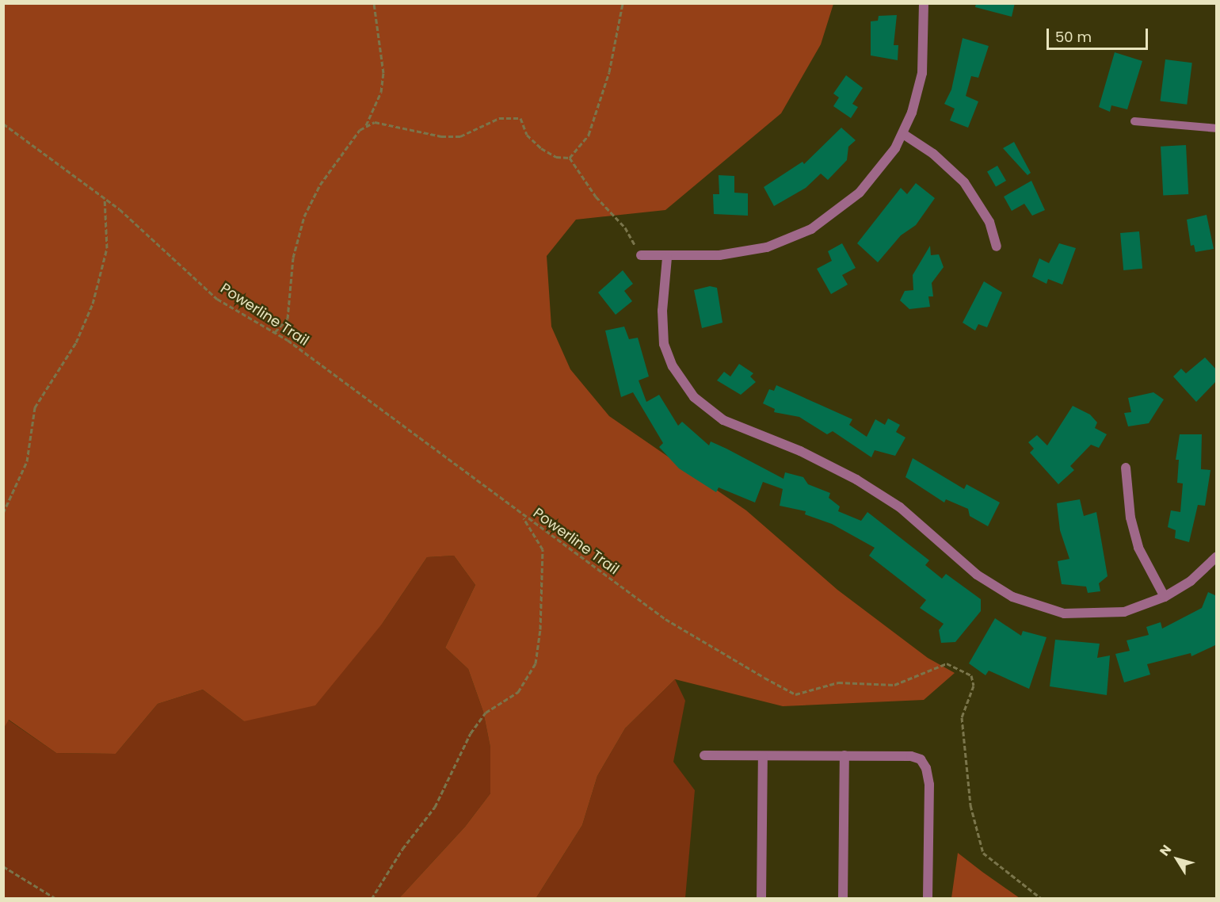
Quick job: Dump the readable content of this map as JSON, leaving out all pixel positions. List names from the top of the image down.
{
  "streets": {
    "path": ["Powerline Trail"]
  },
  "scale_bar": "50 m",
  "north": "top left"
}
